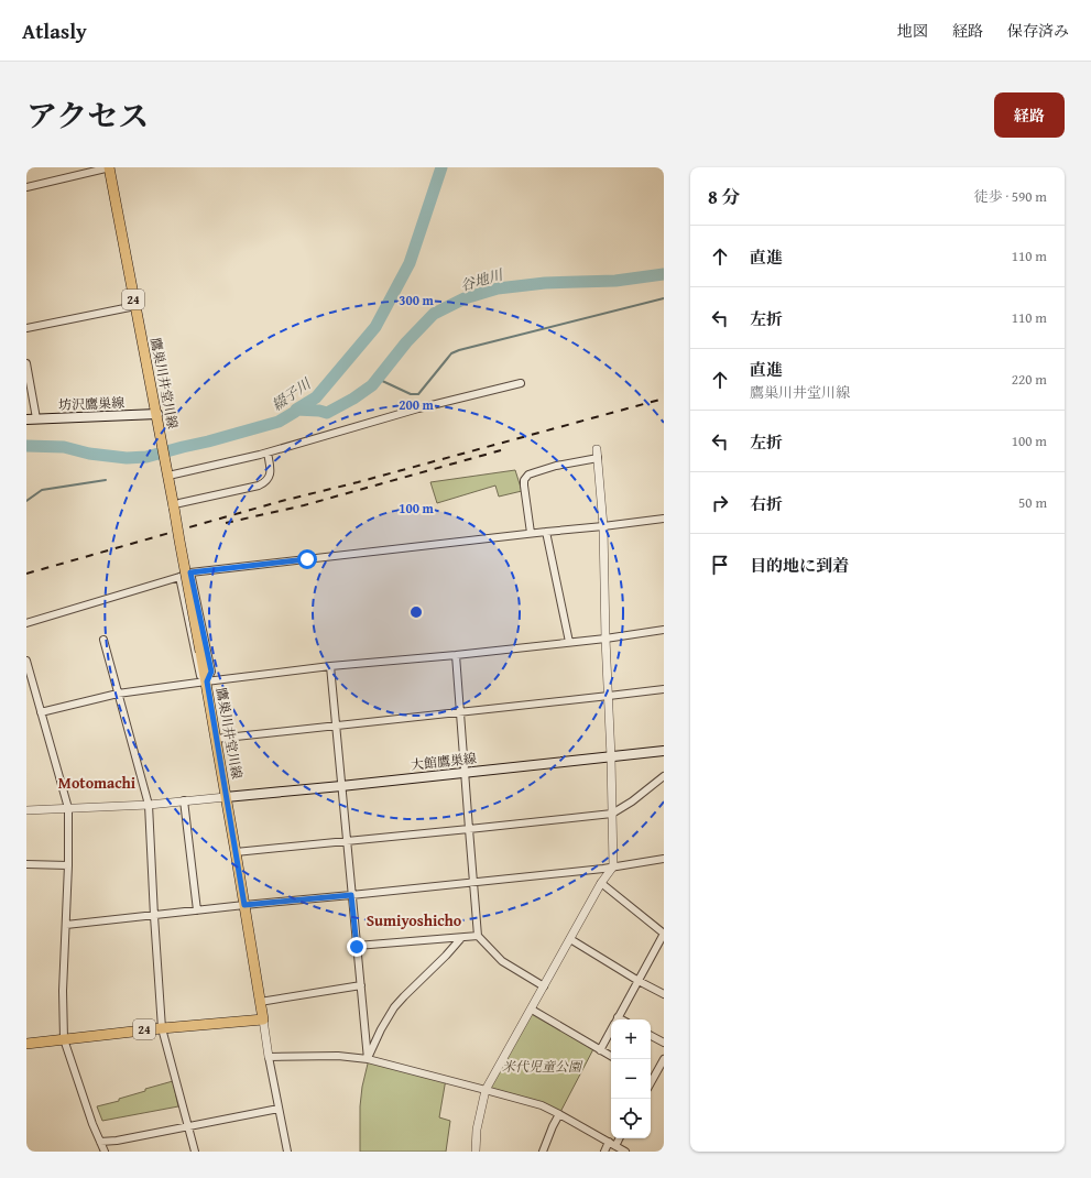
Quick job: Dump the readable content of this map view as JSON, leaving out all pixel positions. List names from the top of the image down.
{
  "streets": {
    "main road": [
      "24",
      "鷹巣川井堂川線",
      "坊沢鷹巣線",
      "大館鷹巣線"
    ]
  },
  "crossings": [
    ["24", "鷹巣川井堂川線"],
    ["鷹巣川井堂川線", "坊沢鷹巣線"],
    ["鷹巣川井堂川線", "大館鷹巣線"]
  ],
  "districts": ["Motomachi", "Sumiyoshicho"],
  "water": ["谷地川", "綴子川"],
  "parks": ["米代児童公園"],
  "page": {
    "header": "Atlasly",
    "nav": ["地図", "経路", "保存済み"],
    "title": "アクセス",
    "buttons": "経路",
    "heading": ["8 分", "徒歩 · 590 m"],
    "list": [
      ["直進", "110 m"],
      ["左折", "110 m"],
      ["直進", "鷹巣川井堂川線", "220 m"],
      ["左折", "100 m"],
      ["右折", "50 m"],
      "目的地に到着"
    ],
    "map_buttons": ["+", "−"]
  },
  "rings": ["300 m", "200 m", "100 m"]
}
